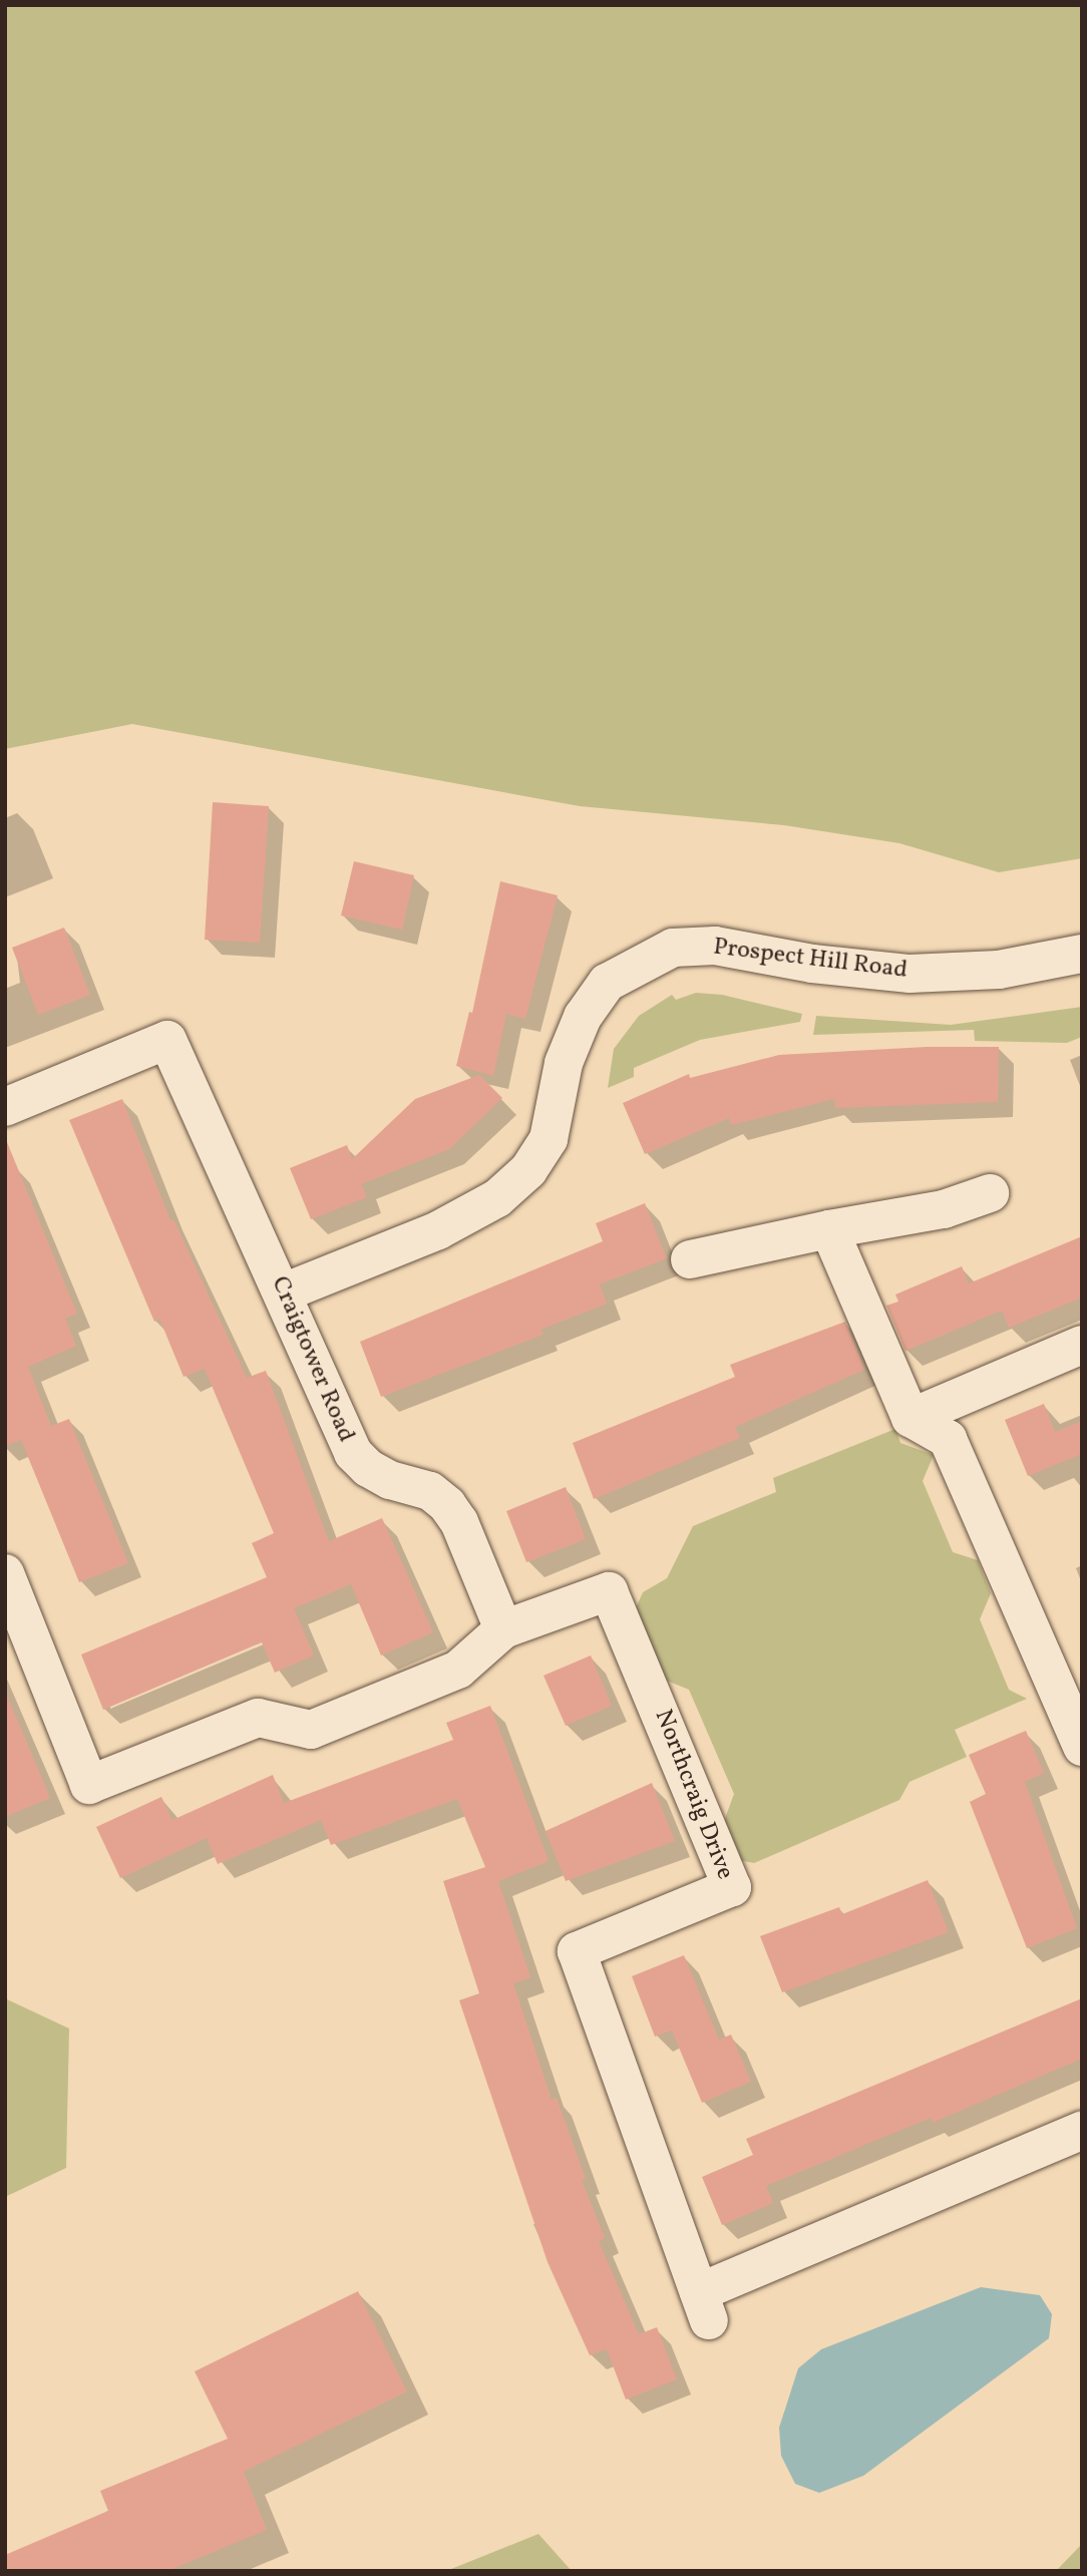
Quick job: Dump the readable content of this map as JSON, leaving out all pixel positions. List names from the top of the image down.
{
  "streets": {
    "street": ["Prospect Hill Road", "Craigtower Road", "Northcraig Drive"]
  },
  "crossings": [
    ["Prospect Hill Road", "Craigtower Road"],
    ["Craigtower Road", "Northcraig Drive"]
  ]
}
